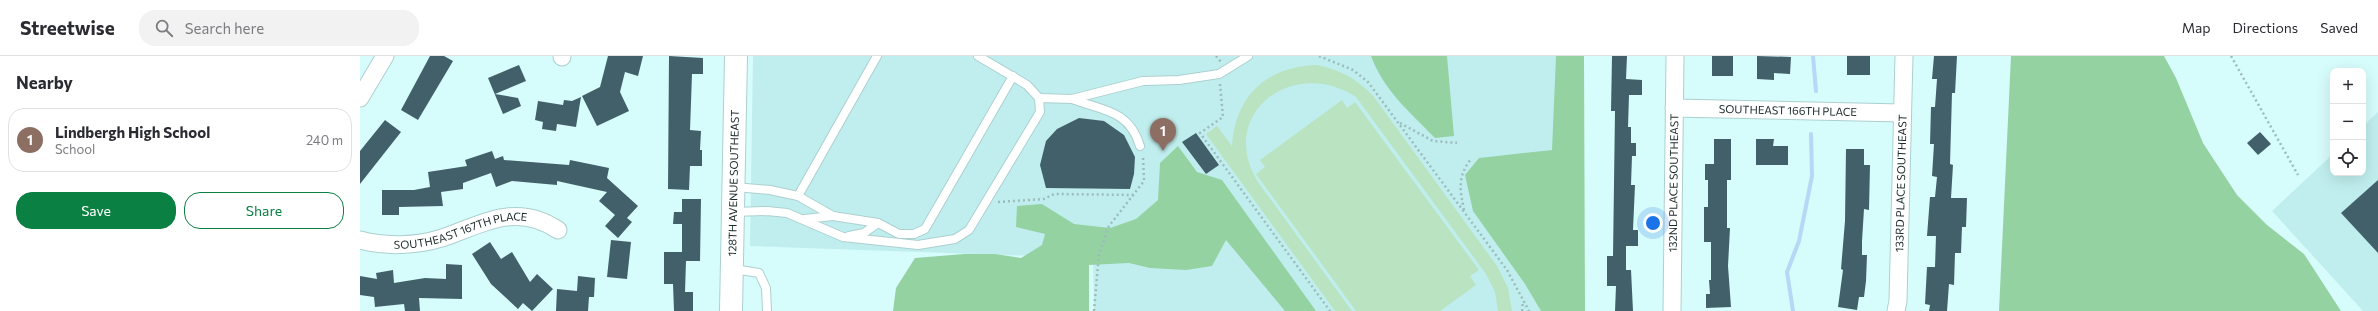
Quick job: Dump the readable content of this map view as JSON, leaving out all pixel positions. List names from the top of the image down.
{
  "streets": {
    "street": [
      "SOUTHEAST 166TH PLACE",
      "128TH AVENUE SOUTHEAST",
      "132ND PLACE SOUTHEAST",
      "133RD PLACE SOUTHEAST",
      "SOUTHEAST 167TH PLACE"
    ]
  },
  "crossings": [
    ["SOUTHEAST 166TH PLACE", "132ND PLACE SOUTHEAST"],
    ["SOUTHEAST 166TH PLACE", "133RD PLACE SOUTHEAST"]
  ],
  "page": {
    "header": "Streetwise",
    "search": "Search here",
    "nav": ["Map", "Directions", "Saved"],
    "heading": "Nearby",
    "map_buttons": ["+", "−"],
    "list": [
      {
        "mark": "1",
        "name": "Lindbergh High School",
        "note": "School",
        "value": "240 m"
      }
    ],
    "pins": "1",
    "buttons": ["Save", "Share"]
  }
}
